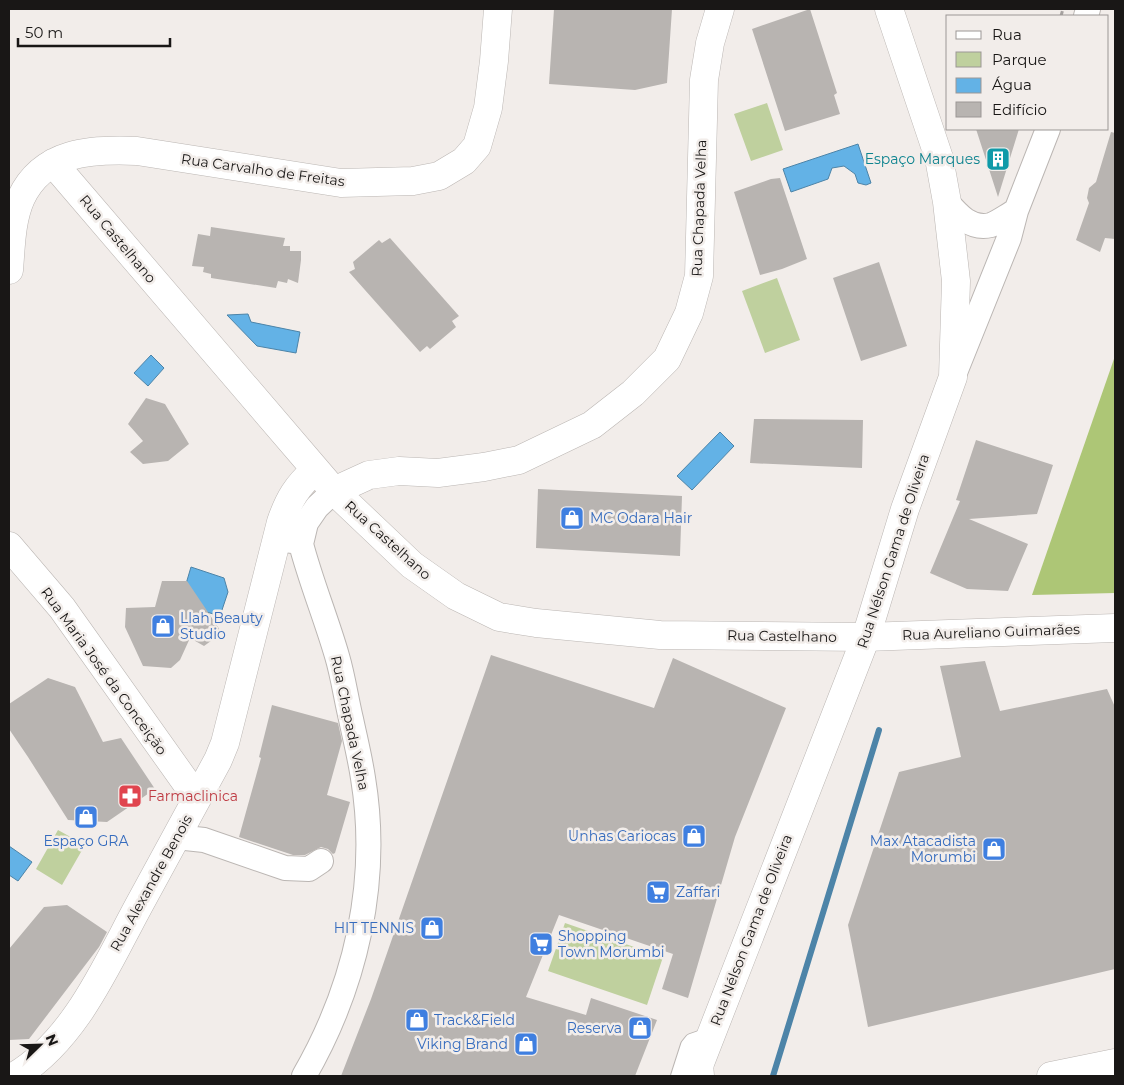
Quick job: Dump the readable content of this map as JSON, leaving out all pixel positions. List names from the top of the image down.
{
  "streets": {
    "street": [
      "Rua Carvalho de Freitas",
      "Rua Chapada Velha",
      "Rua Castelhano",
      "Rua Nélson Gama de Oliveira",
      "Rua Aureliano Guimarães",
      "Rua Maria José da Conceição",
      "Rua Alexandre Benois"
    ]
  },
  "crossings": [
    ["Rua Carvalho de Freitas", "Rua Castelhano"],
    ["Rua Chapada Velha", "Rua Castelhano"],
    ["Rua Chapada Velha", "Rua Alexandre Benois"],
    ["Rua Castelhano", "Rua Nélson Gama de Oliveira"],
    ["Rua Castelhano", "Rua Aureliano Guimarães"],
    ["Rua Castelhano", "Rua Alexandre Benois"],
    ["Rua Nélson Gama de Oliveira", "Rua Aureliano Guimarães"],
    ["Rua Maria José da Conceição", "Rua Alexandre Benois"]
  ],
  "places": {
    "building": ["Espaço Marques"],
    "shop": [
      "MC Odara Hair",
      "Llah Beauty Studio",
      "Espaço GRA",
      "Unhas Cariocas",
      "Max Atacadista Morumbi",
      "HIT TENNIS",
      "Track&Field",
      "Reserva",
      "Viking Brand"
    ],
    "pharmacy": ["Farmaclinica"],
    "supermarket": ["Zaffari", "Shopping Town Morumbi"]
  },
  "legend": [
    "Rua",
    "Parque",
    "Água",
    "Edifício"
  ],
  "scale_bar": "50 m",
  "north": "top right"
}
